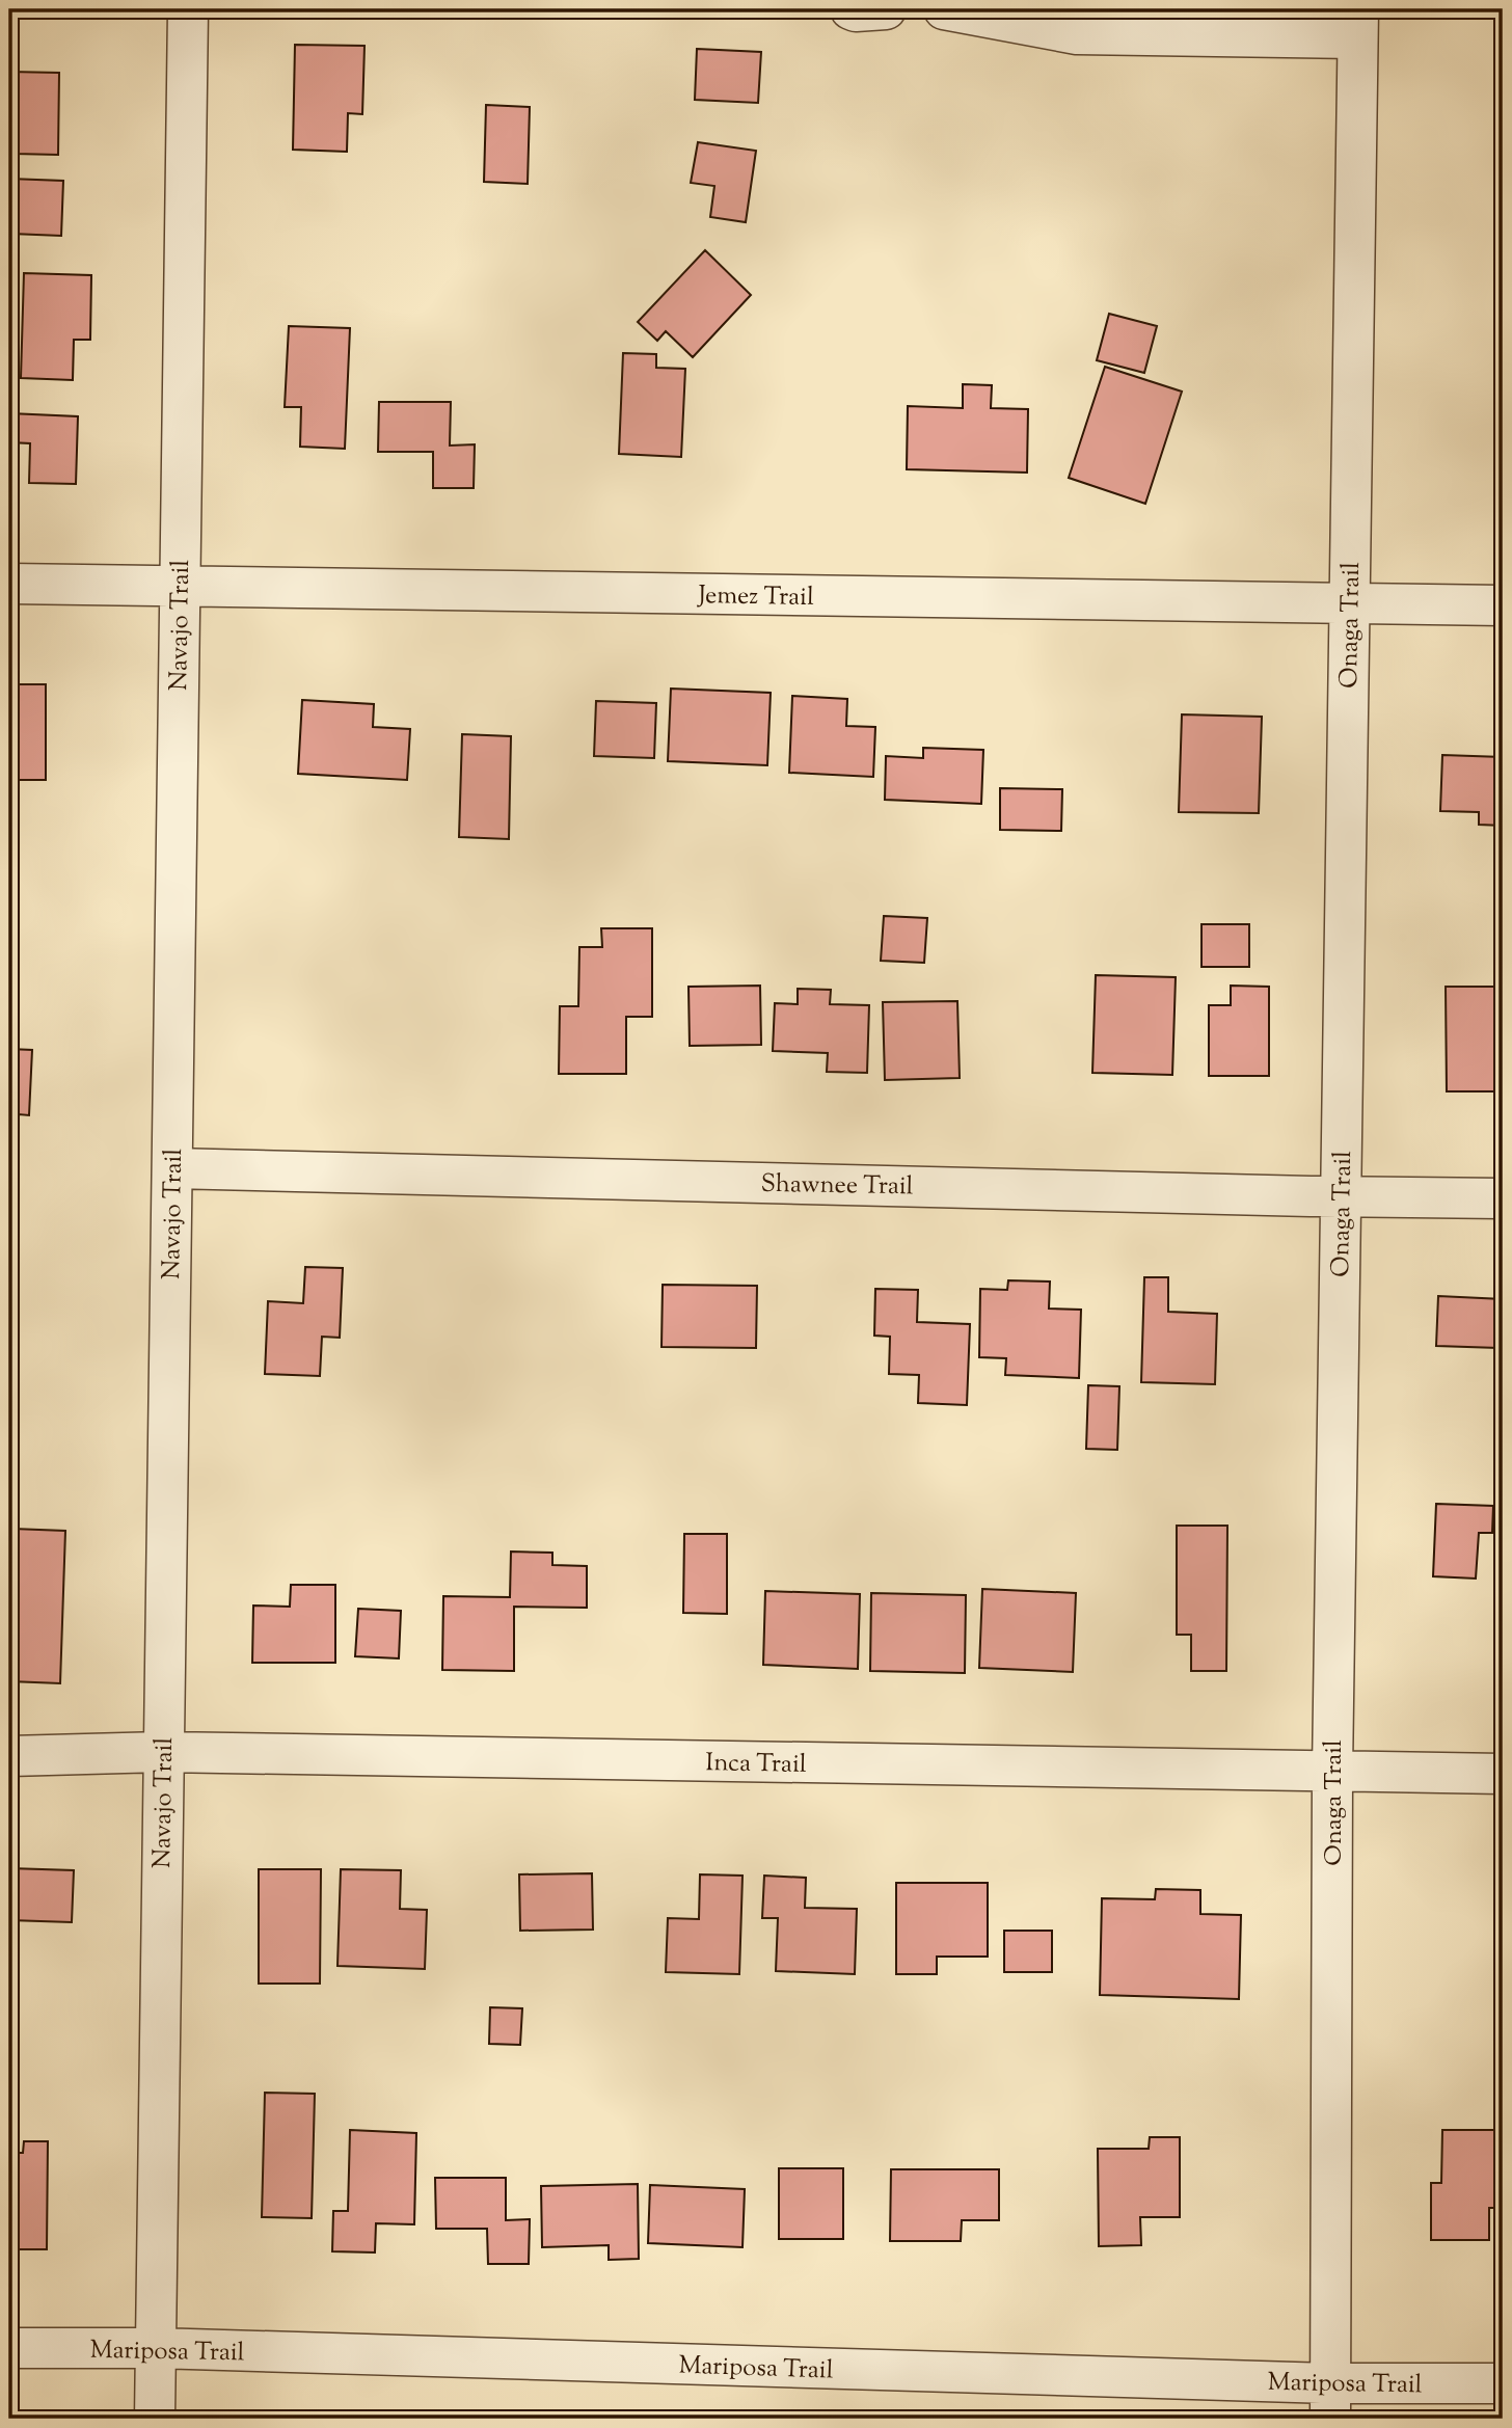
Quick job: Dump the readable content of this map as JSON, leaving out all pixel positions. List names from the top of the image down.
{
  "streets": {
    "street": [
      "Jemez Trail",
      "Navajo Trail",
      "Onaga Trail",
      "Shawnee Trail",
      "Inca Trail",
      "Mariposa Trail"
    ]
  },
  "crossings": [
    ["Jemez Trail", "Navajo Trail"],
    ["Jemez Trail", "Onaga Trail"],
    ["Navajo Trail", "Shawnee Trail"],
    ["Navajo Trail", "Inca Trail"],
    ["Navajo Trail", "Mariposa Trail"],
    ["Onaga Trail", "Shawnee Trail"],
    ["Onaga Trail", "Inca Trail"],
    ["Onaga Trail", "Mariposa Trail"]
  ]
}
